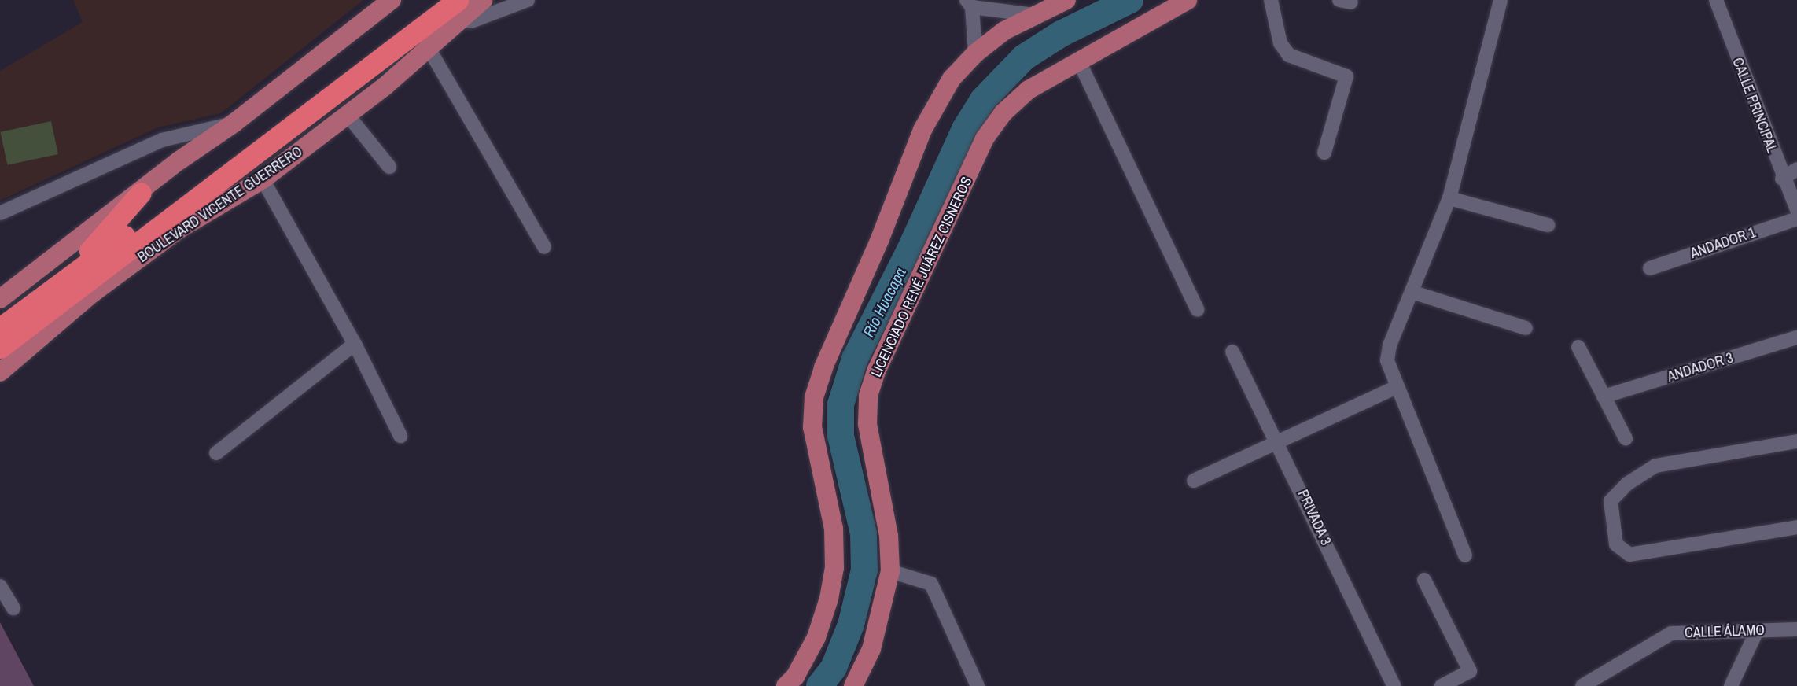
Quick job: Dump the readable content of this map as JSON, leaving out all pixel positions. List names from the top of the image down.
{
  "streets": {
    "highway": ["BOULEVARD VICENTE GUERRERO"],
    "main road": ["LICENCIADO RENÉ JUÁREZ CISNEROS"],
    "street": [
      "CALLE PRINCIPAL",
      "ANDADOR 1",
      "ANDADOR 3",
      "PRIVADA 3",
      "CALLE ÁLAMO"
    ]
  },
  "water": ["Río Huacapa"]
}
